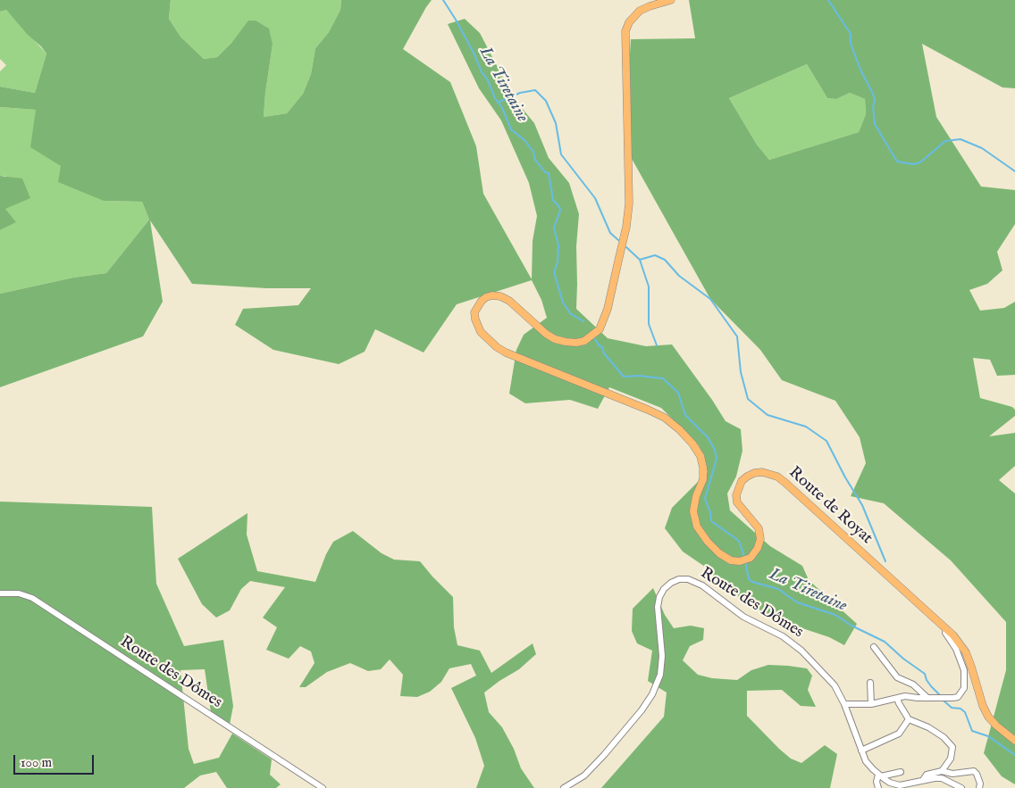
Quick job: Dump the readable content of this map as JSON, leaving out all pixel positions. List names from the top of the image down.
{
  "streets": {
    "main road": ["Route de Royat"],
    "street": ["Route des Dômes"]
  },
  "water": ["La Tiretaine"],
  "scale_bar": "100 m"
}
